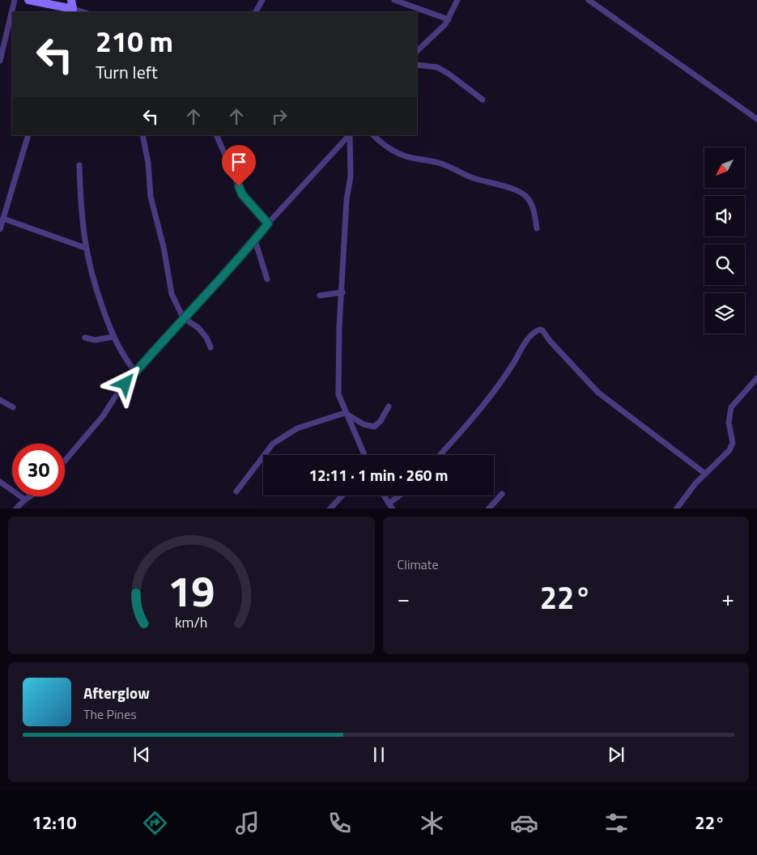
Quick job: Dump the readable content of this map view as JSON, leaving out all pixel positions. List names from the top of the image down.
{
  "north": "bottom left",
  "page": {
    "turn": ["210 m", "Turn left"],
    "limit": "30",
    "trip": "12:11 · 1 min · 260 m",
    "tile": "Climate",
    "heat": ["−", "22°", "+"],
    "song": ["Afterglow", "The Pines"],
    "tabs": ["12:10", "22°"],
    "gauge": ["19", "km/h"]
  }
}
